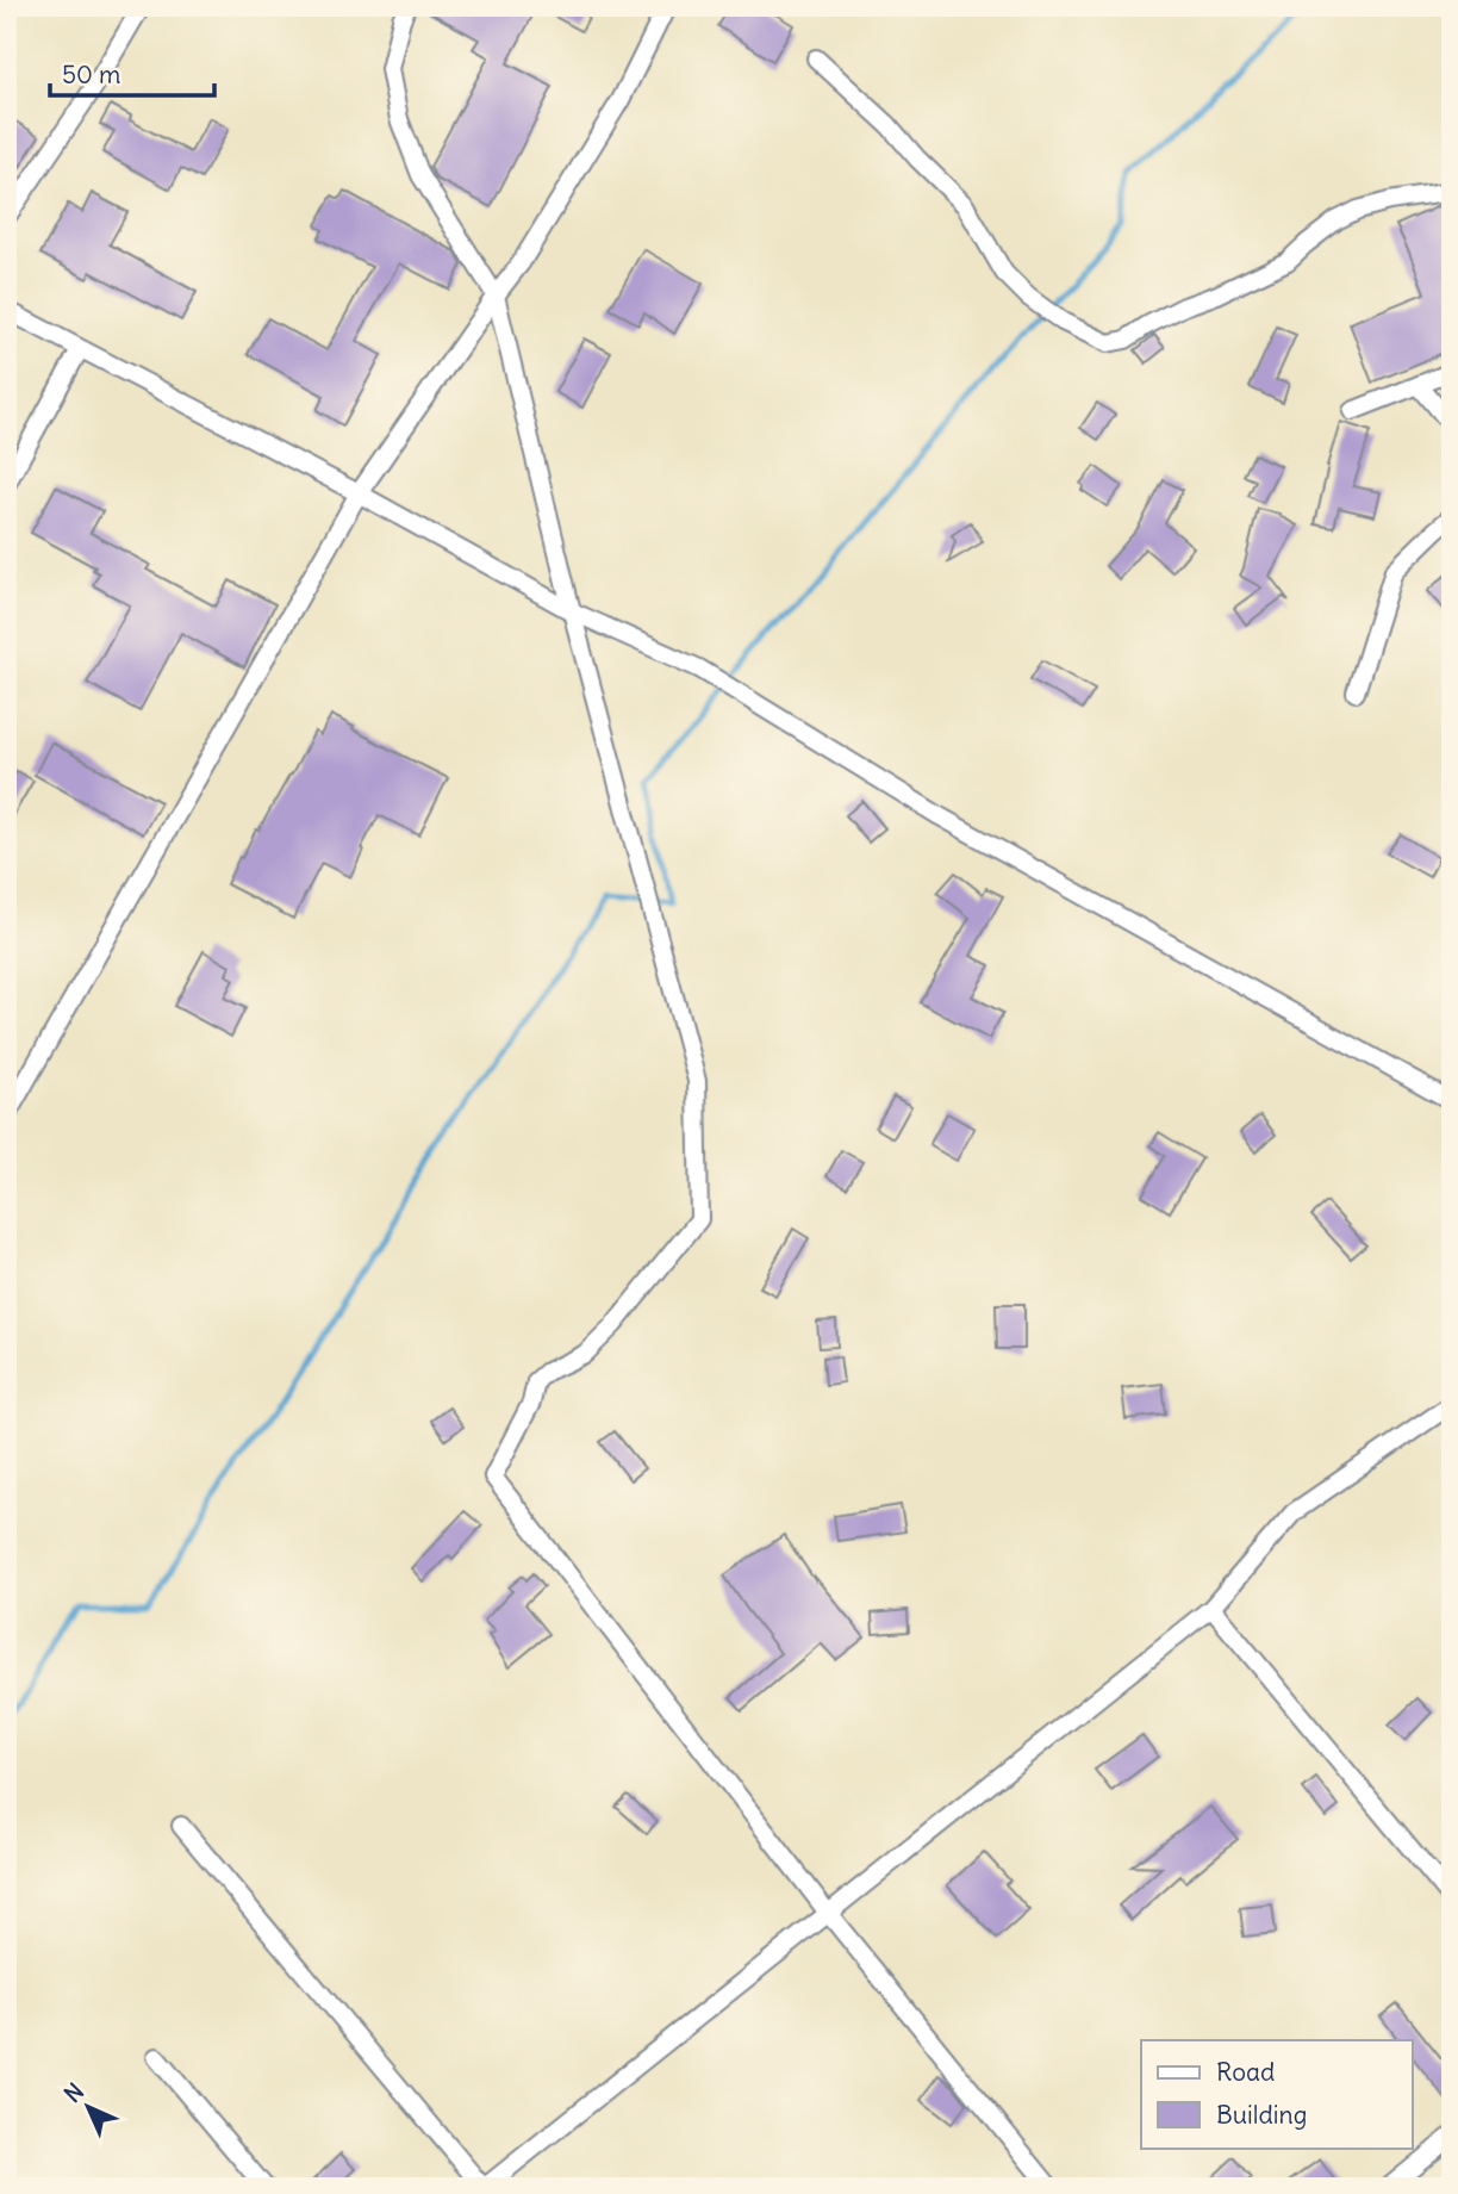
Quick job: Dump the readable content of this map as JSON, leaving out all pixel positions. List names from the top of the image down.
{
  "legend": ["Road", "Building"],
  "scale_bar": "50 m",
  "north": "top left"
}
